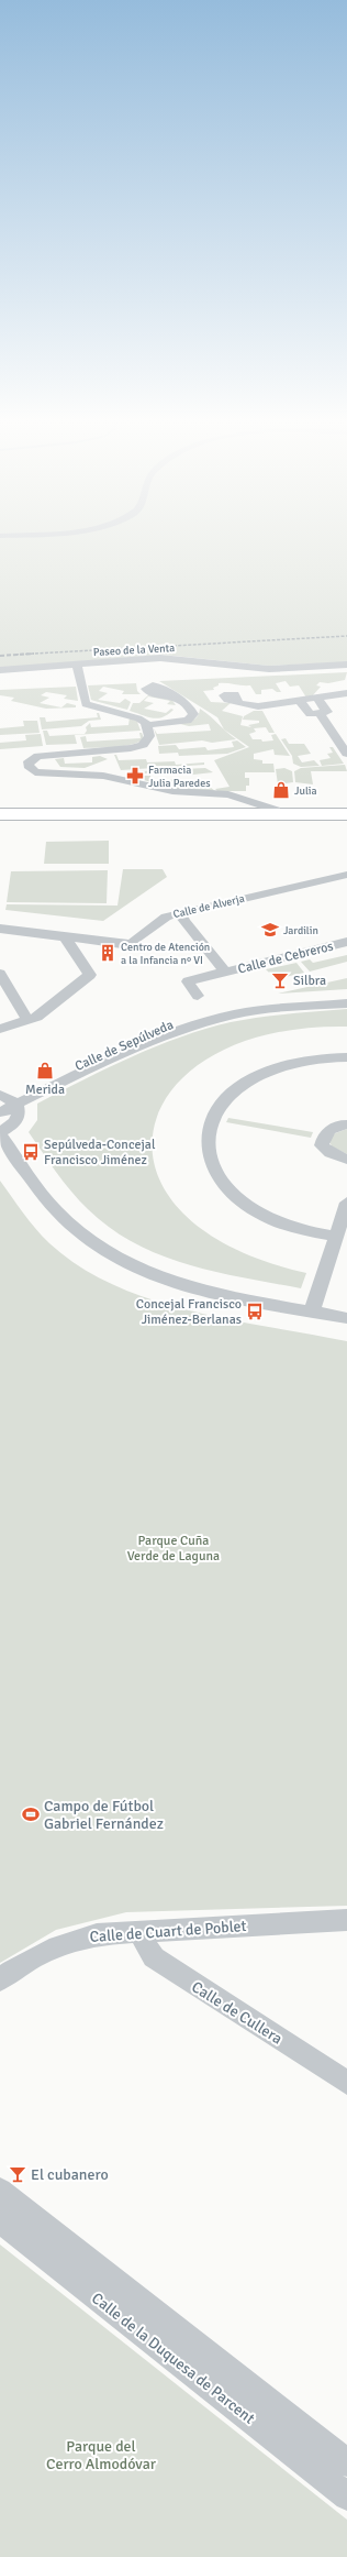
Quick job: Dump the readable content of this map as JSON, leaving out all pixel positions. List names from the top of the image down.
{
  "streets": {
    "street": [
      "Paseo de la Venta",
      "Calle de Alverja",
      "Calle de Cebreros",
      "Calle de Sepúlveda",
      "Calle de Cuart de Poblet",
      "Calle de Cullera",
      "Calle de la Duquesa de Parcent"
    ]
  },
  "crossings": [
    ["Calle de Alverja", "Calle de Cebreros"],
    ["Calle de Cuart de Poblet", "Calle de Cullera"]
  ],
  "parks": ["Parque Cuña Verde de Laguna", "Parque del Cerro Almodóvar"],
  "places": {
    "pharmacy": ["Farmacia Julia Paredes"],
    "shop": ["Julia", "Merida"],
    "school or university": ["Jardilin"],
    "building": ["Centro de Atención a la Infancia nº VI"],
    "bar": ["Silbra", "El cubanero"],
    "bus stop": ["Sepúlveda-Concejal Francisco Jiménez", "Concejal Francisco Jiménez-Berlanas"],
    "sports": ["Campo de Fútbol Gabriel Fernández"]
  }
}
